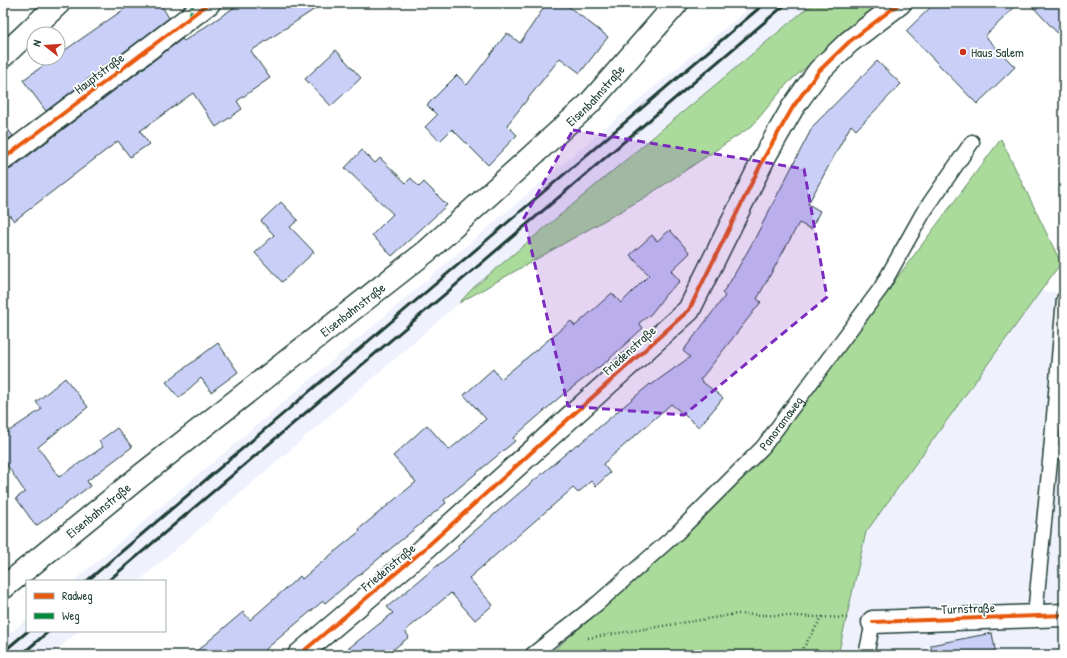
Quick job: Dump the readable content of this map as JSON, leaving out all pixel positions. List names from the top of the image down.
{
  "streets": {
    "street": [
      "Hauptstraße",
      "Eisenbahnstraße",
      "Friedenstraße",
      "Turnstraße"
    ],
    "lane": ["Panoramaweg"]
  },
  "places": ["Haus Salem"],
  "legend": ["Radweg", "Weg"],
  "north": "left"
}
